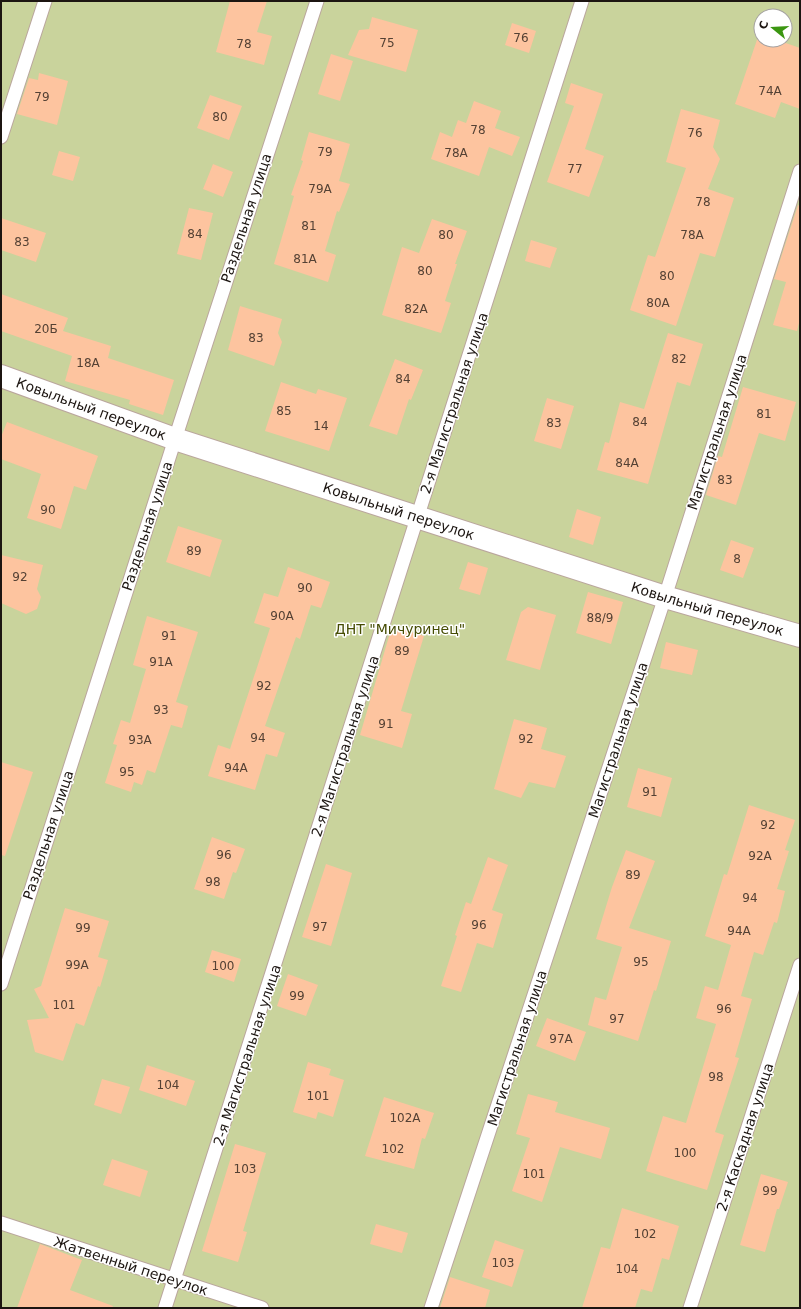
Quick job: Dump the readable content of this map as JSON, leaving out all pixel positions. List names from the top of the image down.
{
  "streets": {
    "street": ["Ковыльный переулок"],
    "lane": [
      "Раздельная улица",
      "2-я Магистральная улица",
      "Магистральная улица",
      "2-я Каскадная улица",
      "Жатвенный переулок"
    ]
  },
  "crossings": [
    ["Раздельная улица", "Ковыльный переулок"],
    ["2-я Магистральная улица", "Ковыльный переулок"],
    ["2-я Магистральная улица", "Жатвенный переулок"],
    ["Ковыльный переулок", "Магистральная улица"]
  ],
  "parks": ["ДНТ \"Мичуринец\""],
  "house_numbers": [
    "76",
    "75",
    "78",
    "74А",
    "79",
    "80",
    "78",
    "76",
    "79",
    "78А",
    "77",
    "79А",
    "78",
    "81",
    "84",
    "80",
    "78А",
    "83",
    "81А",
    "80",
    "80",
    "80А",
    "82А",
    "20Б",
    "83",
    "82",
    "18А",
    "84",
    "85",
    "81",
    "84",
    "83",
    "14",
    "84А",
    "83",
    "90",
    "89",
    "8",
    "92",
    "90",
    "90А",
    "88/9",
    "91",
    "89",
    "91А",
    "92",
    "93",
    "91",
    "94",
    "92",
    "93А",
    "94А",
    "95",
    "91",
    "92",
    "96",
    "92А",
    "89",
    "98",
    "94",
    "96",
    "97",
    "99",
    "94А",
    "95",
    "99А",
    "100",
    "99",
    "101",
    "96",
    "97",
    "97А",
    "98",
    "104",
    "101",
    "102А",
    "102",
    "100",
    "103",
    "101",
    "99",
    "102",
    "103",
    "104"
  ],
  "north": "left"
}
